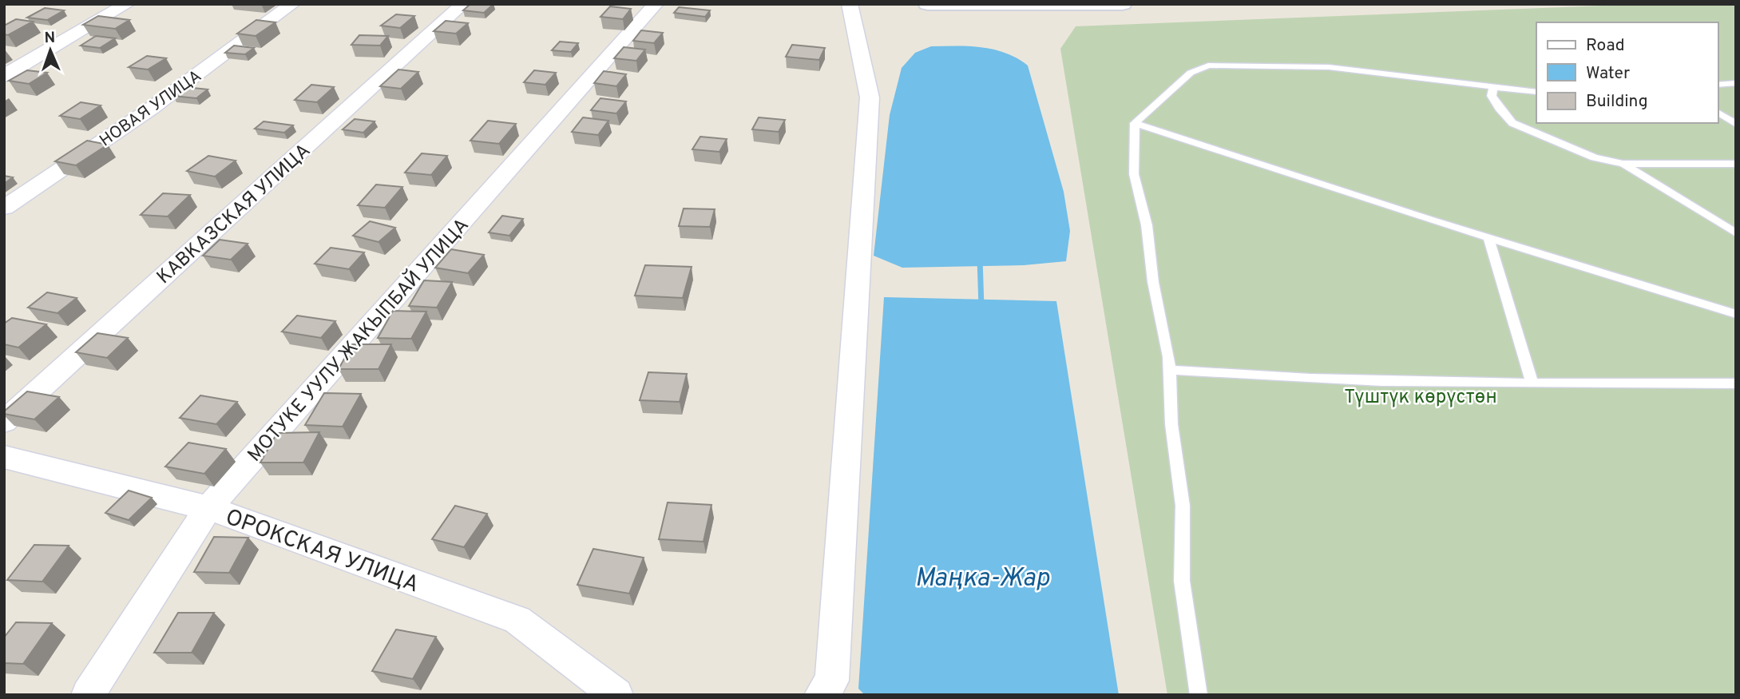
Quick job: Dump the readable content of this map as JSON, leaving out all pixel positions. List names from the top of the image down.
{
  "streets": {
    "street": [
      "НОВАЯ УЛИЦА",
      "КАВКАЗСКАЯ УЛИЦА",
      "МОТУКЕ УУЛУ ЖАКЫПБАЙ УЛИЦА",
      "ОРОКСКАЯ УЛИЦА"
    ]
  },
  "crossings": [
    ["МОТУКЕ УУЛУ ЖАКЫПБАЙ УЛИЦА", "ОРОКСКАЯ УЛИЦА"]
  ],
  "water": ["Маңка-Жар"],
  "parks": ["Түштүк көрүстөн"],
  "legend": ["Road", "Water", "Building"],
  "north": "top"
}
